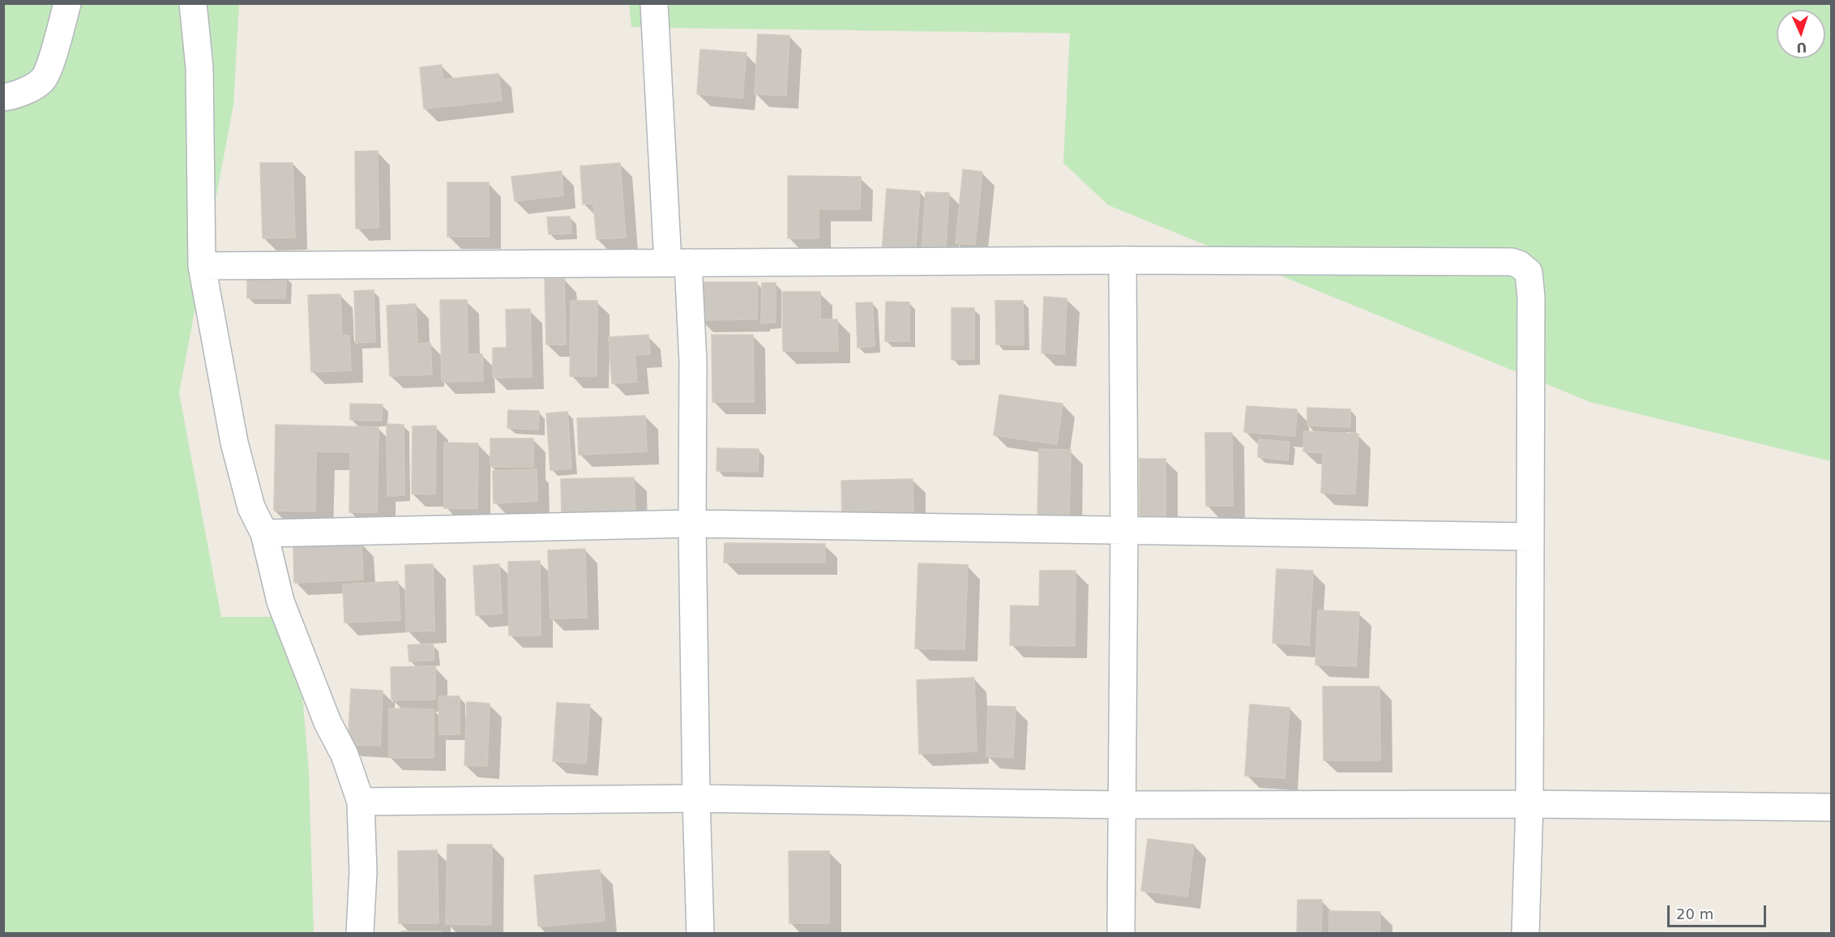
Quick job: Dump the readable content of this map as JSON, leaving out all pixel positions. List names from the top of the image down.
{
  "scale_bar": "20 m",
  "north": "bottom"
}
